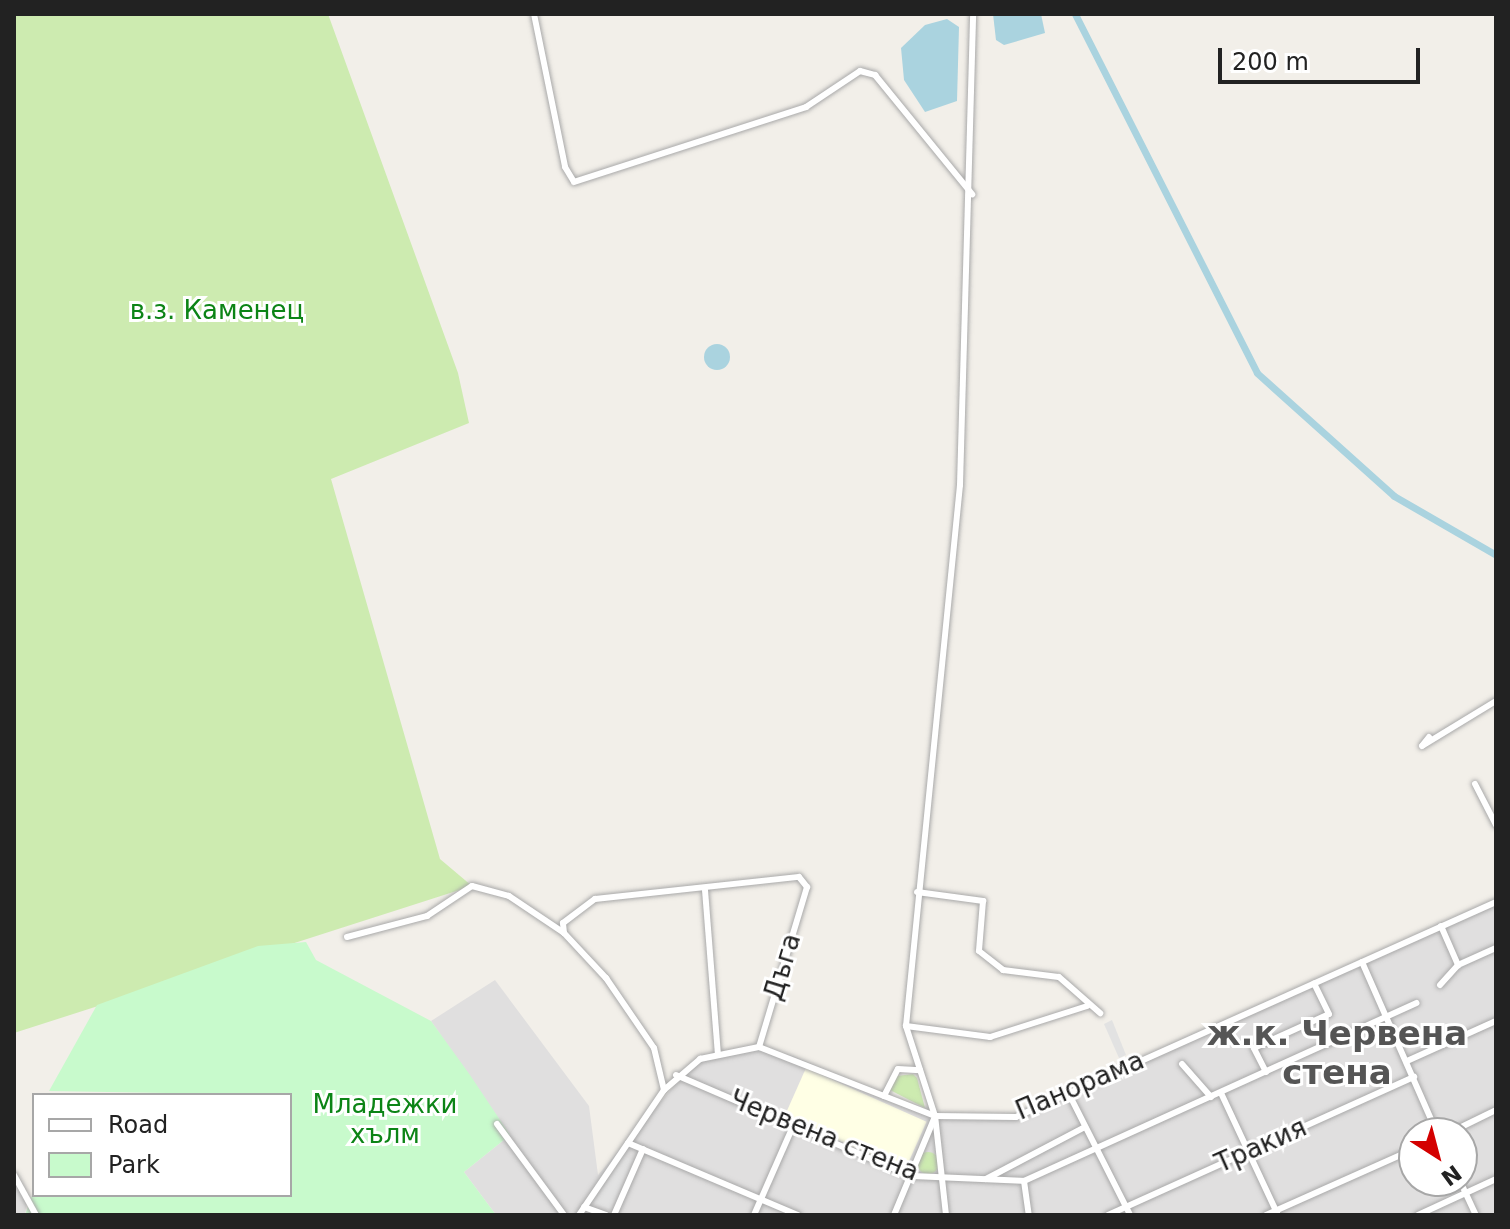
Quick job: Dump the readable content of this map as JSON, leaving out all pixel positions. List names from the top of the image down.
{
  "streets": {
    "street": [
      "Дъга",
      "Панорама",
      "Червена стена",
      "Тракия"
    ]
  },
  "crossings": [
    ["Дъга", "Панорама"]
  ],
  "districts": ["ж.к. Червена стена"],
  "parks": ["в.з. Каменец", "Младежки хълм"],
  "legend": ["Road", "Park"],
  "scale_bar": "200 m",
  "north": "bottom right"
}
